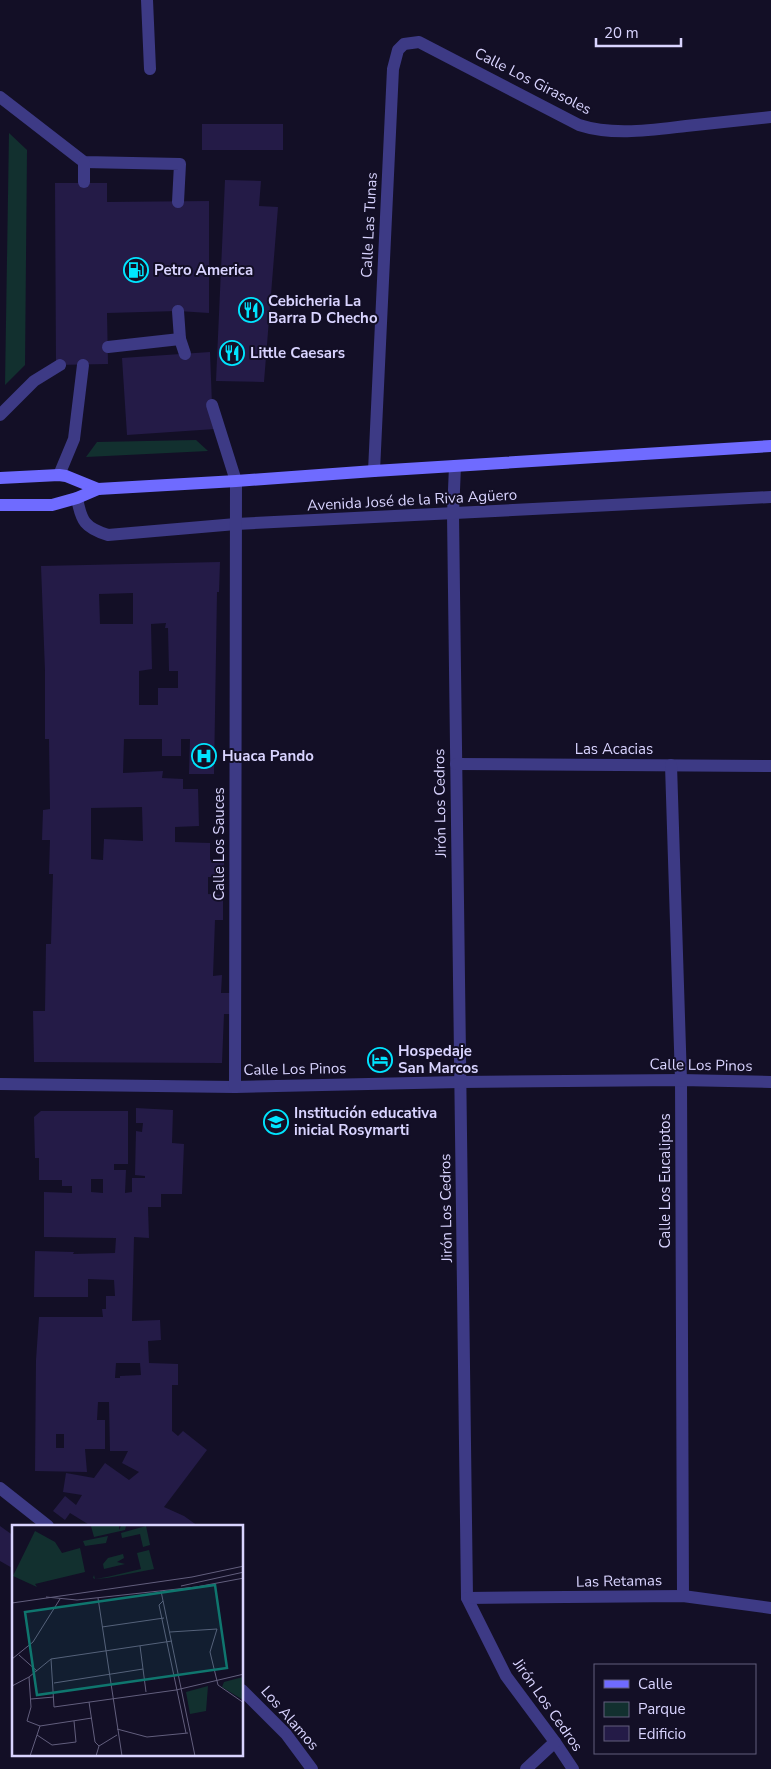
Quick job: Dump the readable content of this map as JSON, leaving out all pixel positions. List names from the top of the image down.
{
  "streets": {
    "street": [
      "Calle Los Girasoles",
      "Calle Las Tunas",
      "Avenida José de la Riva Agüero",
      "Las Acacias",
      "Jirón Los Cedros",
      "Calle Los Sauces",
      "Calle Los Pinos",
      "Calle Los Eucaliptos",
      "Las Retamas",
      "Los Alamos"
    ]
  },
  "crossings": [
    ["Calle Los Girasoles", "Calle Las Tunas"],
    ["Calle Las Tunas", "Avenida José de la Riva Agüero"],
    ["Avenida José de la Riva Agüero", "Jirón Los Cedros"],
    ["Avenida José de la Riva Agüero", "Calle Los Sauces"],
    ["Las Acacias", "Jirón Los Cedros"],
    ["Las Acacias", "Calle Los Eucaliptos"],
    ["Jirón Los Cedros", "Calle Los Pinos"],
    ["Jirón Los Cedros", "Las Retamas"],
    ["Calle Los Sauces", "Calle Los Pinos"],
    ["Calle Los Pinos", "Calle Los Eucaliptos"],
    ["Calle Los Eucaliptos", "Las Retamas"]
  ],
  "places": {
    "fuel station": ["Petro America"],
    "restaurant": ["Cebicheria La Barra D Checho", "Little Caesars"],
    "hospital": ["Huaca Pando"],
    "hotel": ["Hospedaje San Marcos"],
    "school or university": ["Institución educativa inicial Rosymarti"]
  },
  "legend": ["Calle", "Parque", "Edificio"],
  "scale_bar": "20 m"
}
